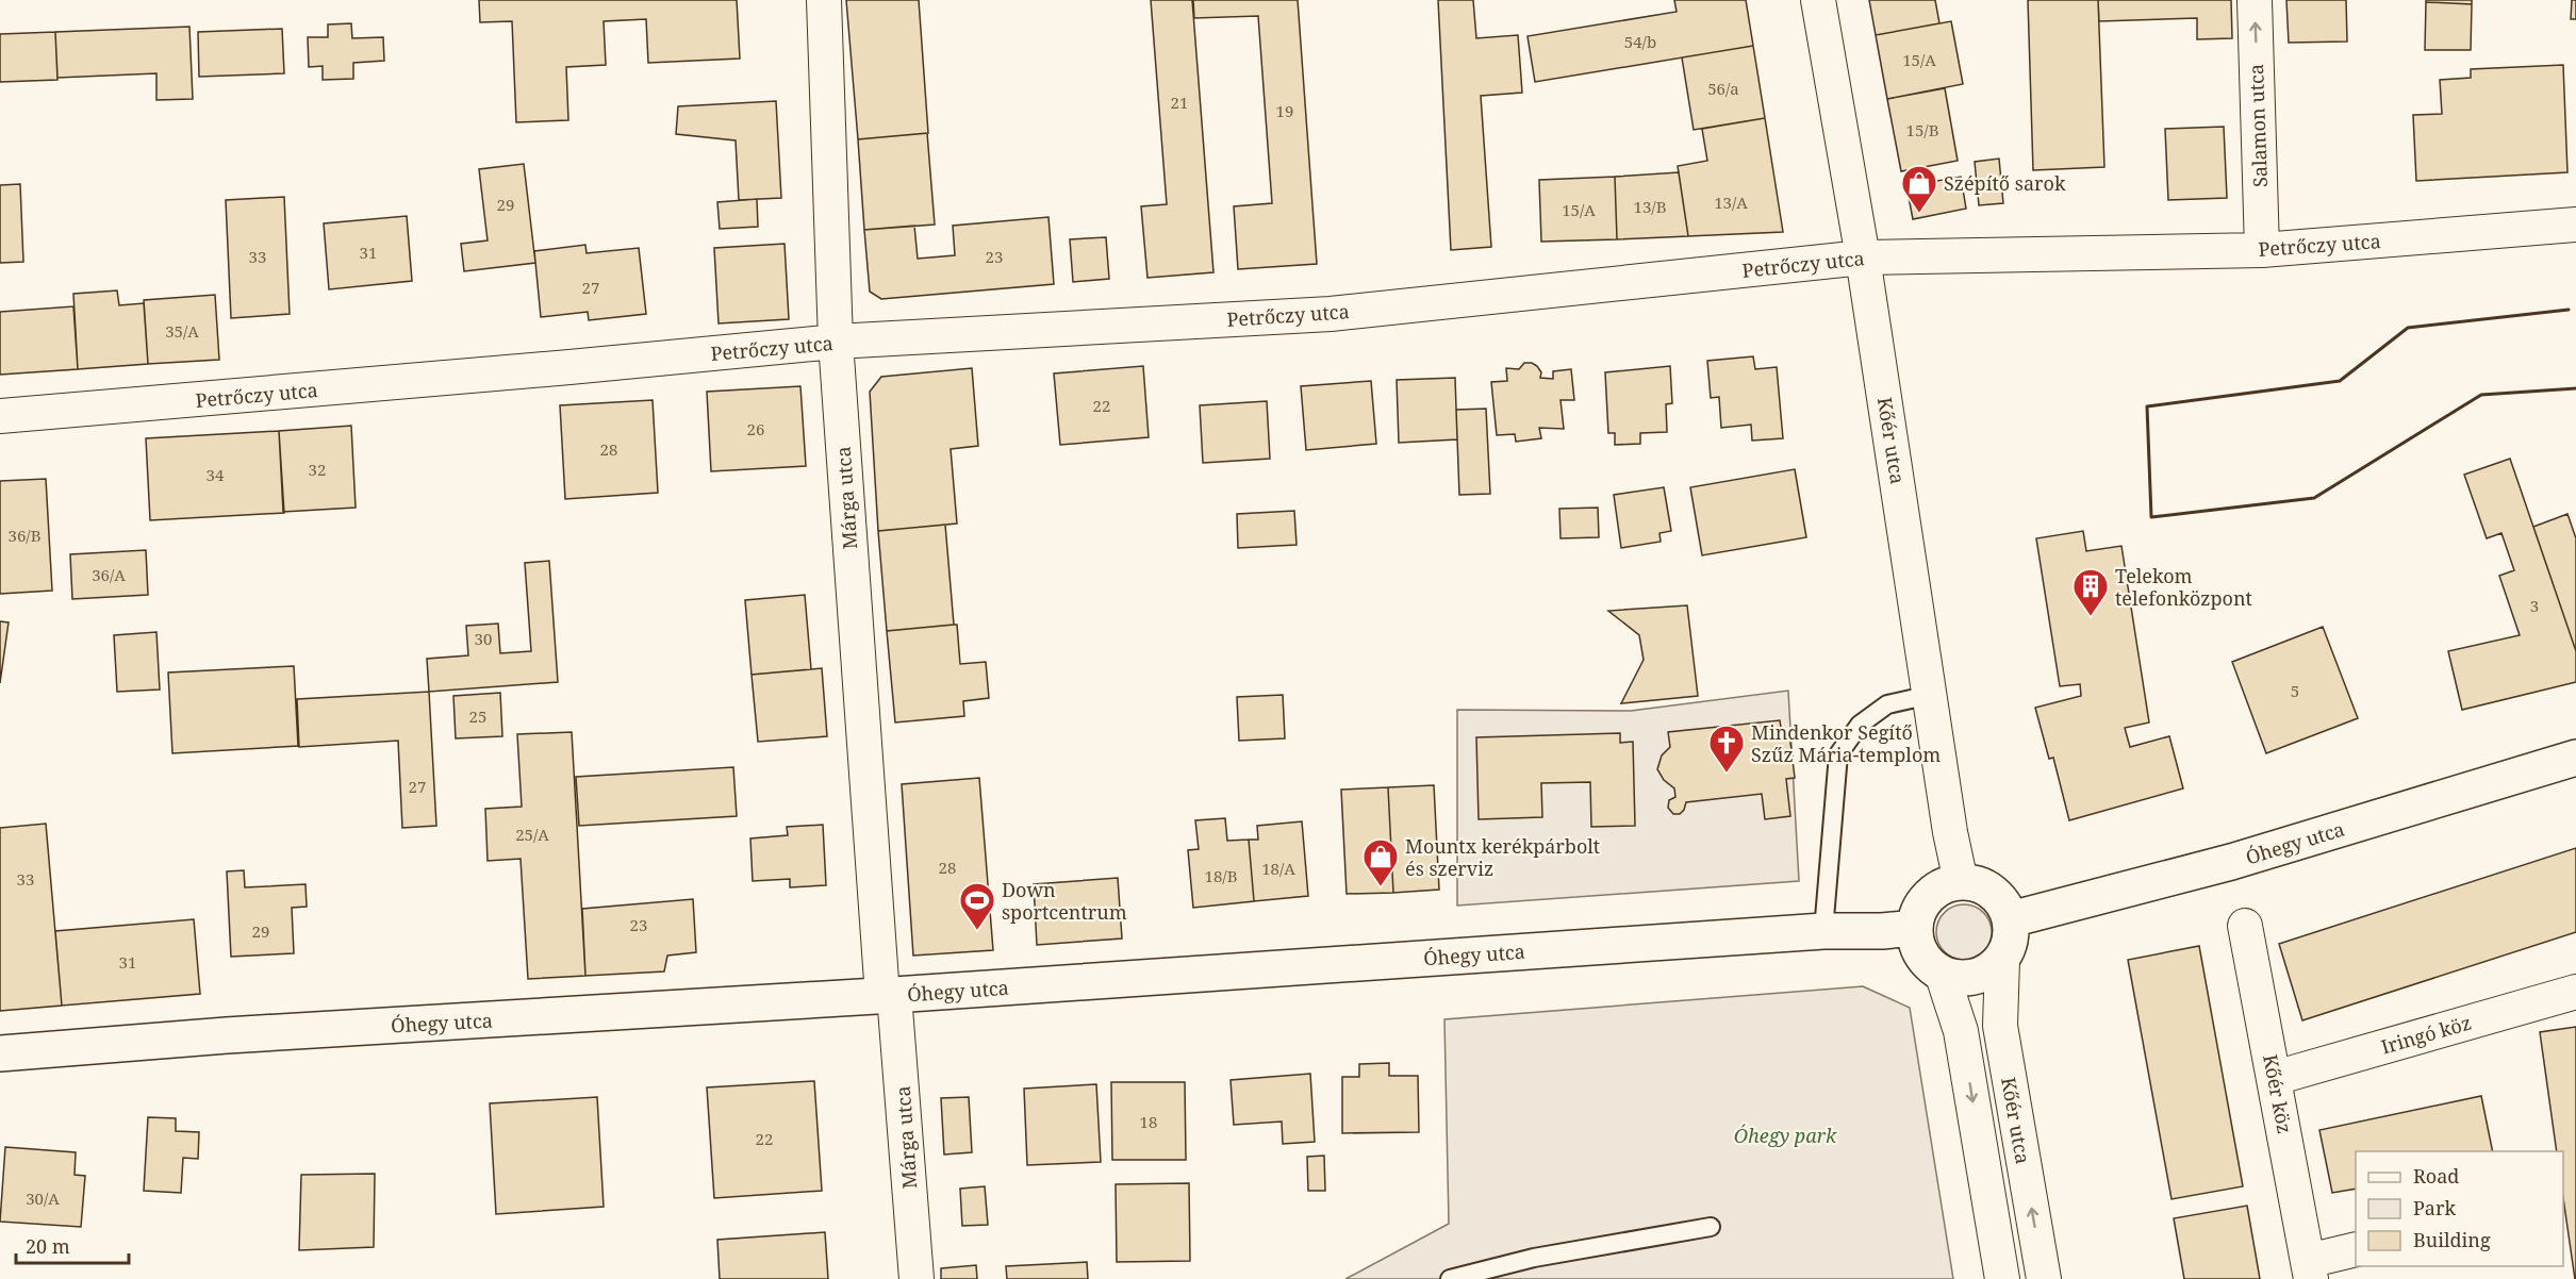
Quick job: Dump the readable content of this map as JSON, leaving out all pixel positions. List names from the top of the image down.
{
  "streets": {
    "street": [
      "Salamon utca",
      "Petrőczy utca",
      "Kőér utca",
      "Márga utca",
      "Óhegy utca",
      "Iringó köz",
      "Kőér köz"
    ]
  },
  "crossings": [
    ["Salamon utca", "Petrőczy utca"],
    ["Petrőczy utca", "Kőér utca"],
    ["Petrőczy utca", "Márga utca"],
    ["Kőér utca", "Óhegy utca"],
    ["Márga utca", "Óhegy utca"],
    ["Iringó köz", "Kőér köz"]
  ],
  "one_way": ["Salamon utca"],
  "parks": ["Óhegy park"],
  "places": {
    "shop": ["Szépítő sarok", "Mountx kerékpárbolt és szerviz"],
    "building": ["Telekom telefonközpont"],
    "church": ["Mindenkor Segítő Szűz Mária-templom"],
    "sports": ["Down sportcentrum"]
  },
  "house_numbers": [
    "54/b",
    "15/A",
    "56/a",
    "21",
    "19",
    "15/B",
    "13/A",
    "29",
    "13/B",
    "15/A",
    "31",
    "33",
    "23",
    "27",
    "35/A",
    "22",
    "26",
    "28",
    "32",
    "34",
    "36/B",
    "36/A",
    "3",
    "30",
    "5",
    "25",
    "27",
    "25/A",
    "28",
    "18/A",
    "18/B",
    "33",
    "23",
    "29",
    "31",
    "18",
    "22",
    "30/A"
  ],
  "legend": ["Road", "Park", "Building"],
  "scale_bar": "20 m"
}
